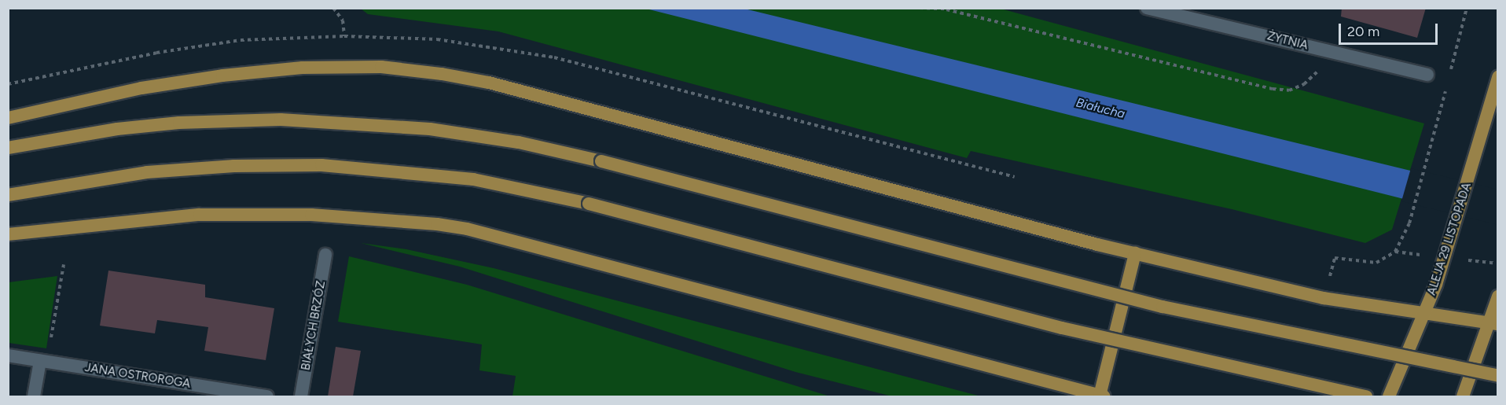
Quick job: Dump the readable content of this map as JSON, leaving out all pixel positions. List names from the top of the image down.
{
  "streets": {
    "main road": ["ALEJA 29 LISTOPADA"],
    "street": ["ŻYTNIA", "BIAŁYCH BRZÓZ", "JANA OSTROROGA"]
  },
  "water": ["Białucha"],
  "scale_bar": "20 m"
}
